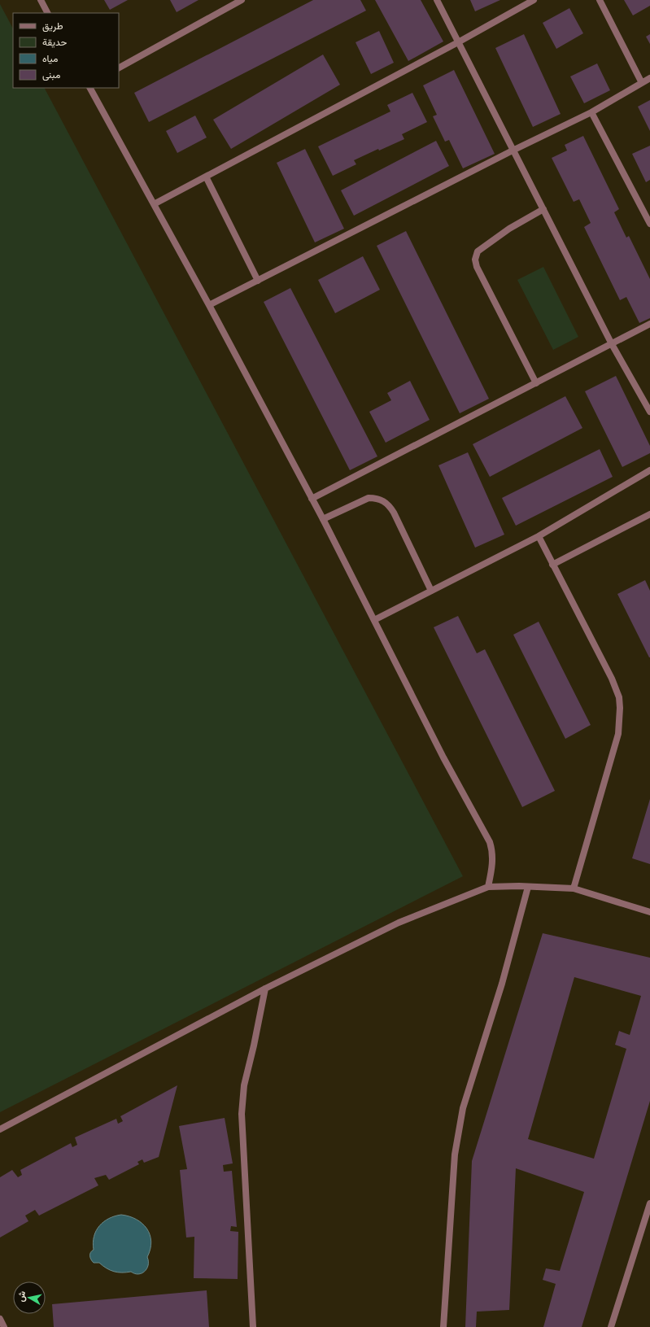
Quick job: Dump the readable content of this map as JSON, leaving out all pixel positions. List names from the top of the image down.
{
  "legend": [
    "طريق",
    "حديقة",
    "مياه",
    "مبنى"
  ],
  "north": "left"
}
